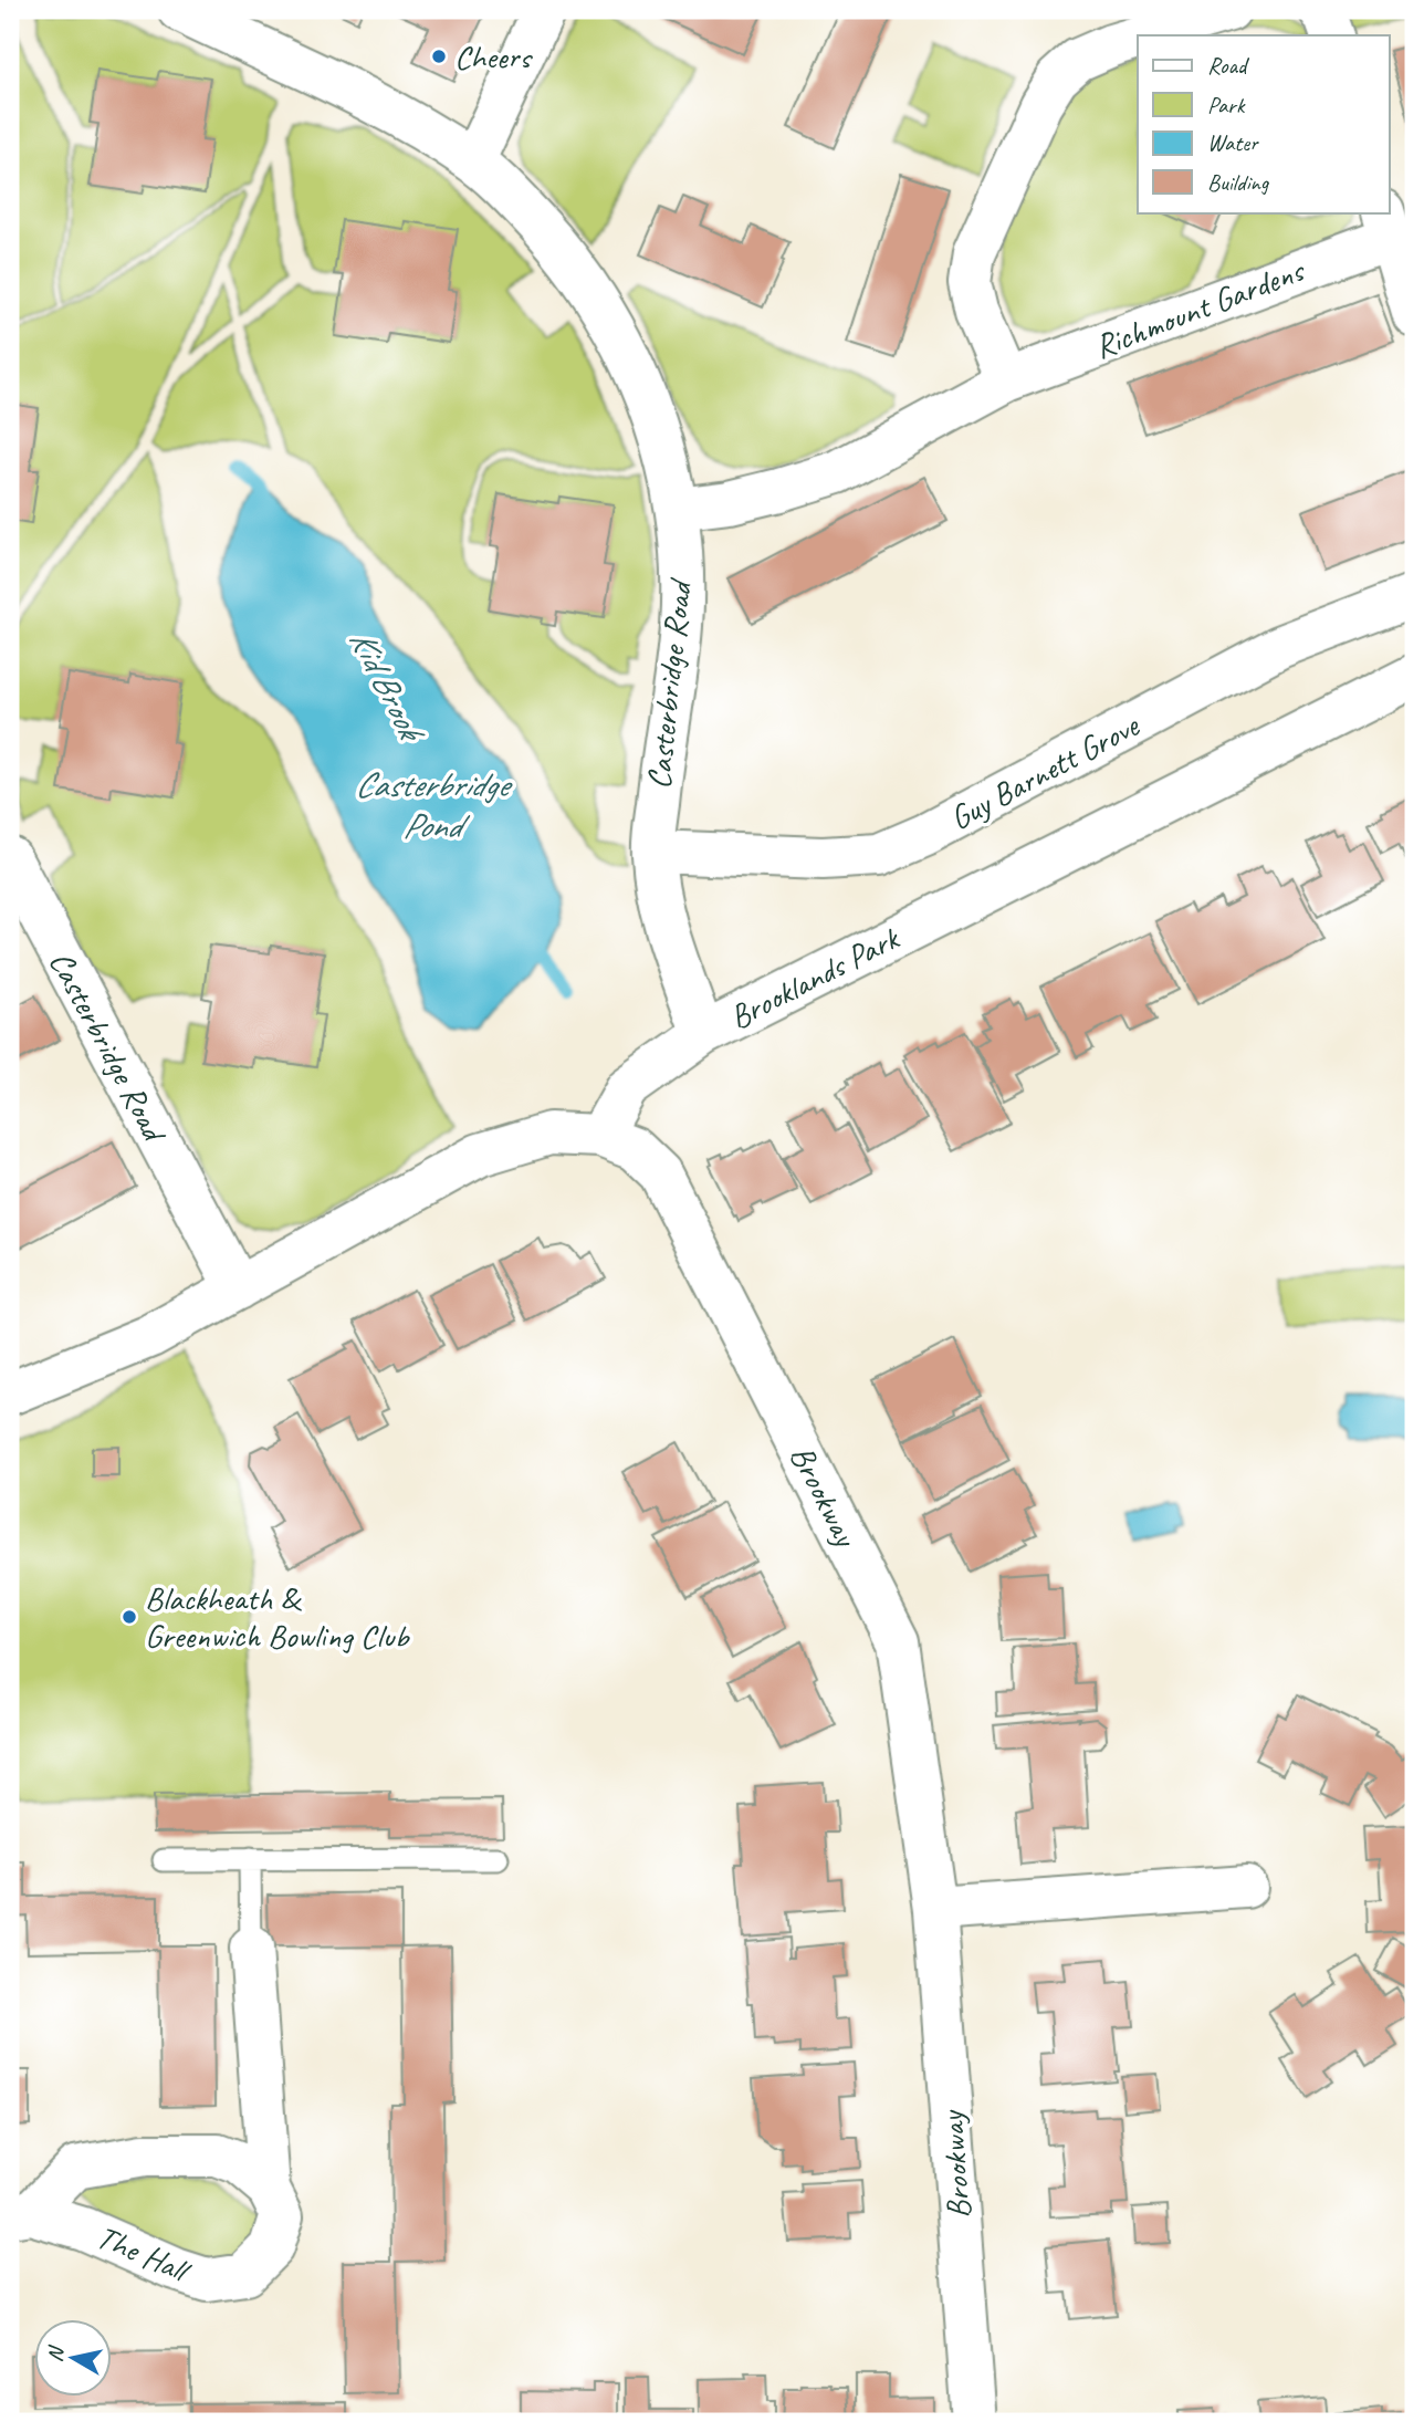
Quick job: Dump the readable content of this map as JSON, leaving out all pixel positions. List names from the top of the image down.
{
  "streets": {
    "street": [
      "Richmount Gardens",
      "Casterbridge Road",
      "Guy Barnett Grove",
      "Brooklands Park",
      "Brookway",
      "The Hall"
    ]
  },
  "crossings": [
    ["Richmount Gardens", "Casterbridge Road"],
    ["Casterbridge Road", "Guy Barnett Grove"],
    ["Casterbridge Road", "Brooklands Park"],
    ["Brooklands Park", "Brookway"]
  ],
  "water": ["Kid Brook", "Casterbridge Pond"],
  "places": ["Cheers", "Blackheath & Greenwich Bowling Club"],
  "legend": [
    "Road",
    "Park",
    "Water",
    "Building"
  ],
  "north": "left"
}
